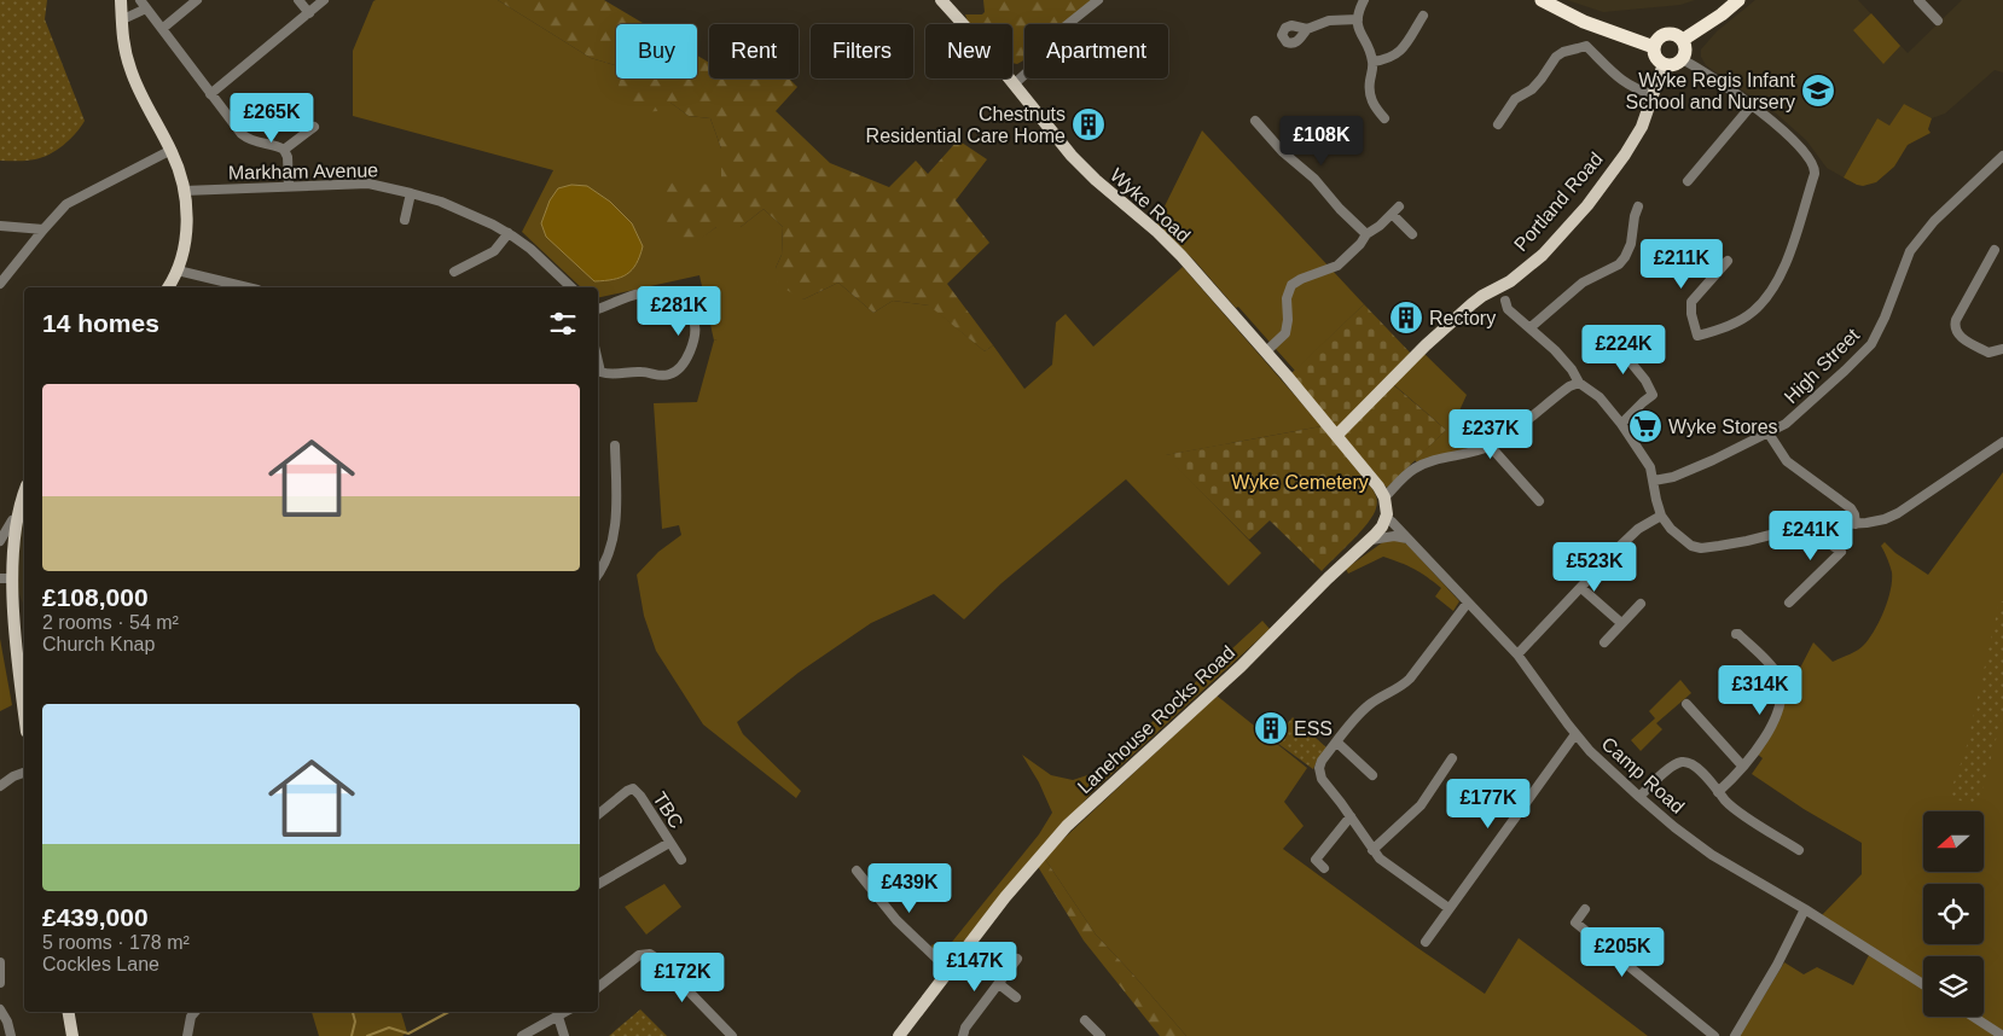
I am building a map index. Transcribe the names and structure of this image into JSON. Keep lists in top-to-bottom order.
{
  "streets": {
    "main road": ["Portland Road", "Wyke Road", "Lanehouse Rocks Road"],
    "street": [
      "Markham Avenue",
      "High Street",
      "Camp Road",
      "TBC"
    ]
  },
  "crossings": [
    ["Portland Road", "Wyke Road"],
    ["Lanehouse Rocks Road", "Camp Road"]
  ],
  "parks": ["Wyke Cemetery"],
  "places": {
    "school or university": ["Wyke Regis Infant School and Nursery"],
    "building": ["Chestnuts Residential Care Home", "Rectory", "ESS"],
    "supermarket": ["Wyke Stores"]
  },
  "north": "left",
  "page": {
    "chip": [
      "Buy",
      "Rent",
      "Filters",
      "New",
      "Apartment"
    ],
    "price": [
      "£265K",
      "£108K",
      "£211K",
      "£281K",
      "£224K",
      "£237K",
      "£241K",
      "£523K",
      "£314K",
      "£177K",
      "£439K",
      "£205K",
      "£147K",
      "£172K"
    ],
    "heading": "14 homes",
    "list": [
      {
        "name": "£108,000",
        "note": "2 rooms · 54 m² · Church Knap"
      },
      {
        "name": "£439,000",
        "note": "5 rooms · 178 m² · Cockles Lane"
      }
    ]
  }
}
